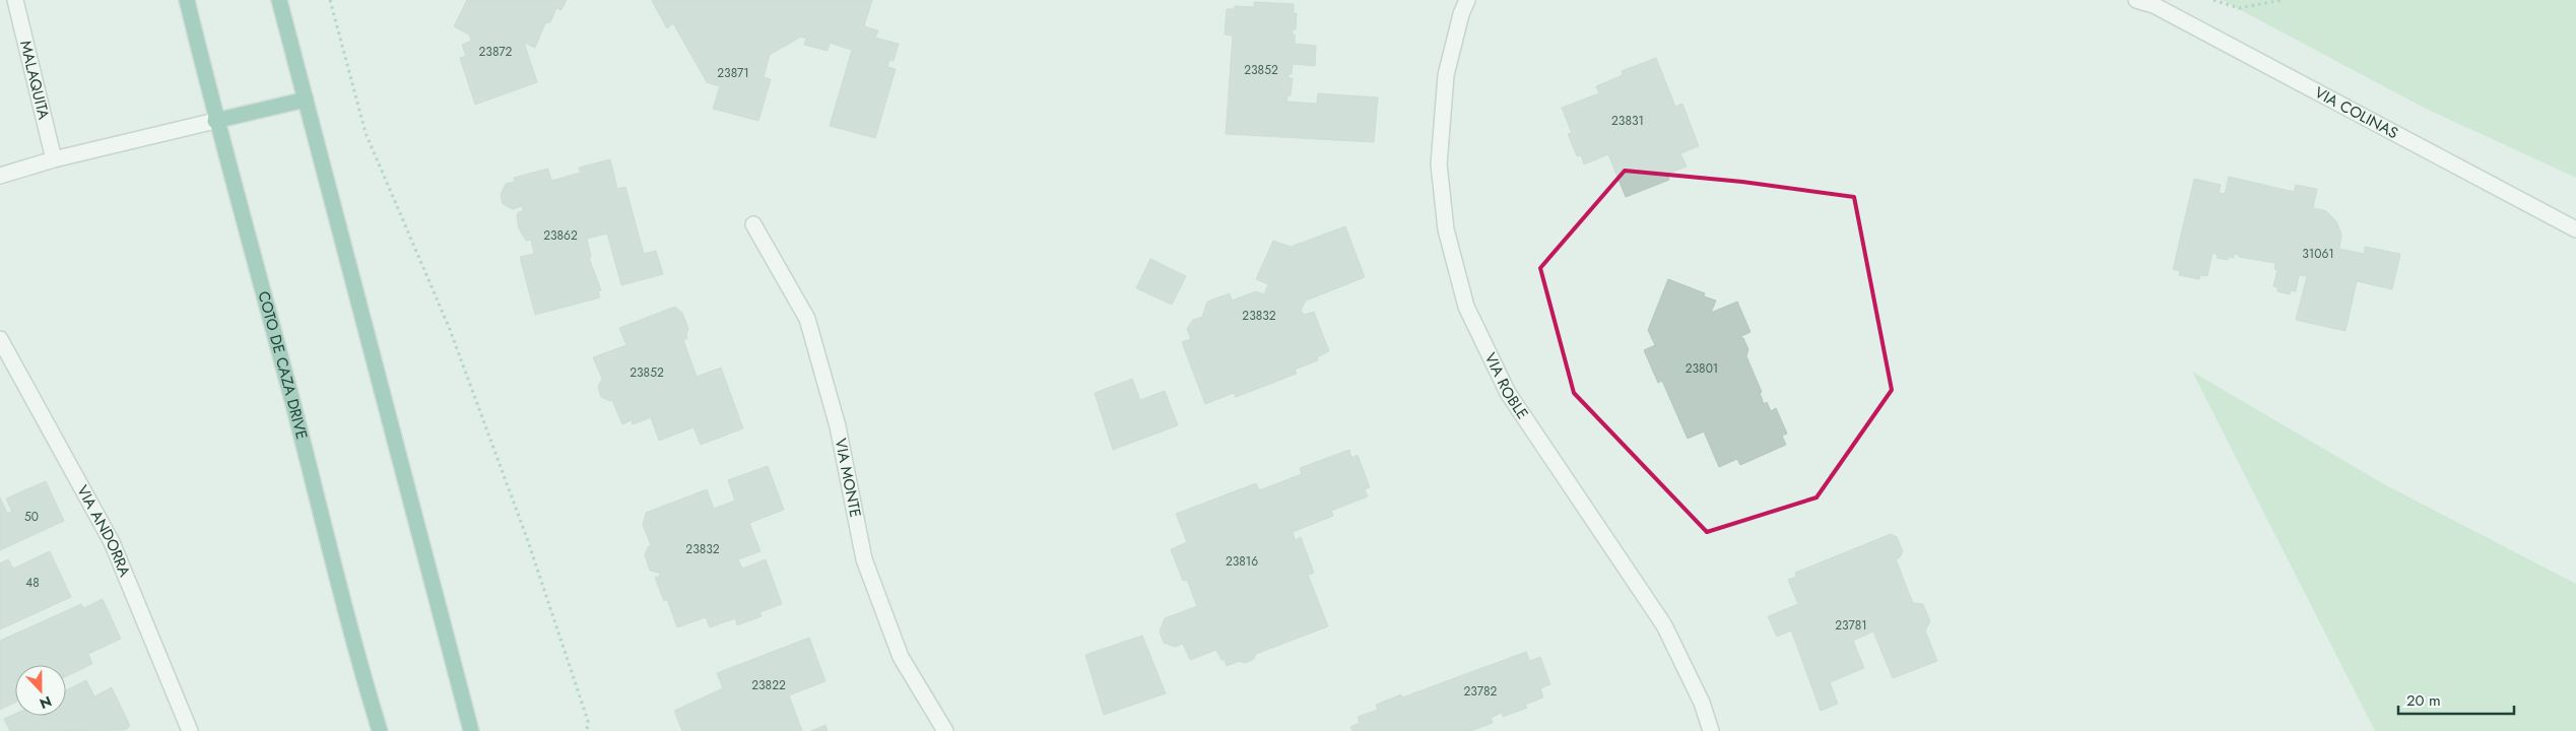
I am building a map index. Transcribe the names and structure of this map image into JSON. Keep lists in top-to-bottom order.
{
  "streets": {
    "main road": ["COTO DE CAZA DRIVE"],
    "street": [
      "MALAQUITA",
      "VIA COLINAS",
      "VIA ROBLE",
      "VIA MONTE",
      "VIA ANDORRA"
    ]
  },
  "house_numbers": [
    "23872",
    "23852",
    "23871",
    "23831",
    "23862",
    "31061",
    "23832",
    "23801",
    "23852",
    "50",
    "23832",
    "23816",
    "48",
    "23781",
    "23822",
    "23782"
  ],
  "scale_bar": "20 m",
  "north": "bottom"
}
